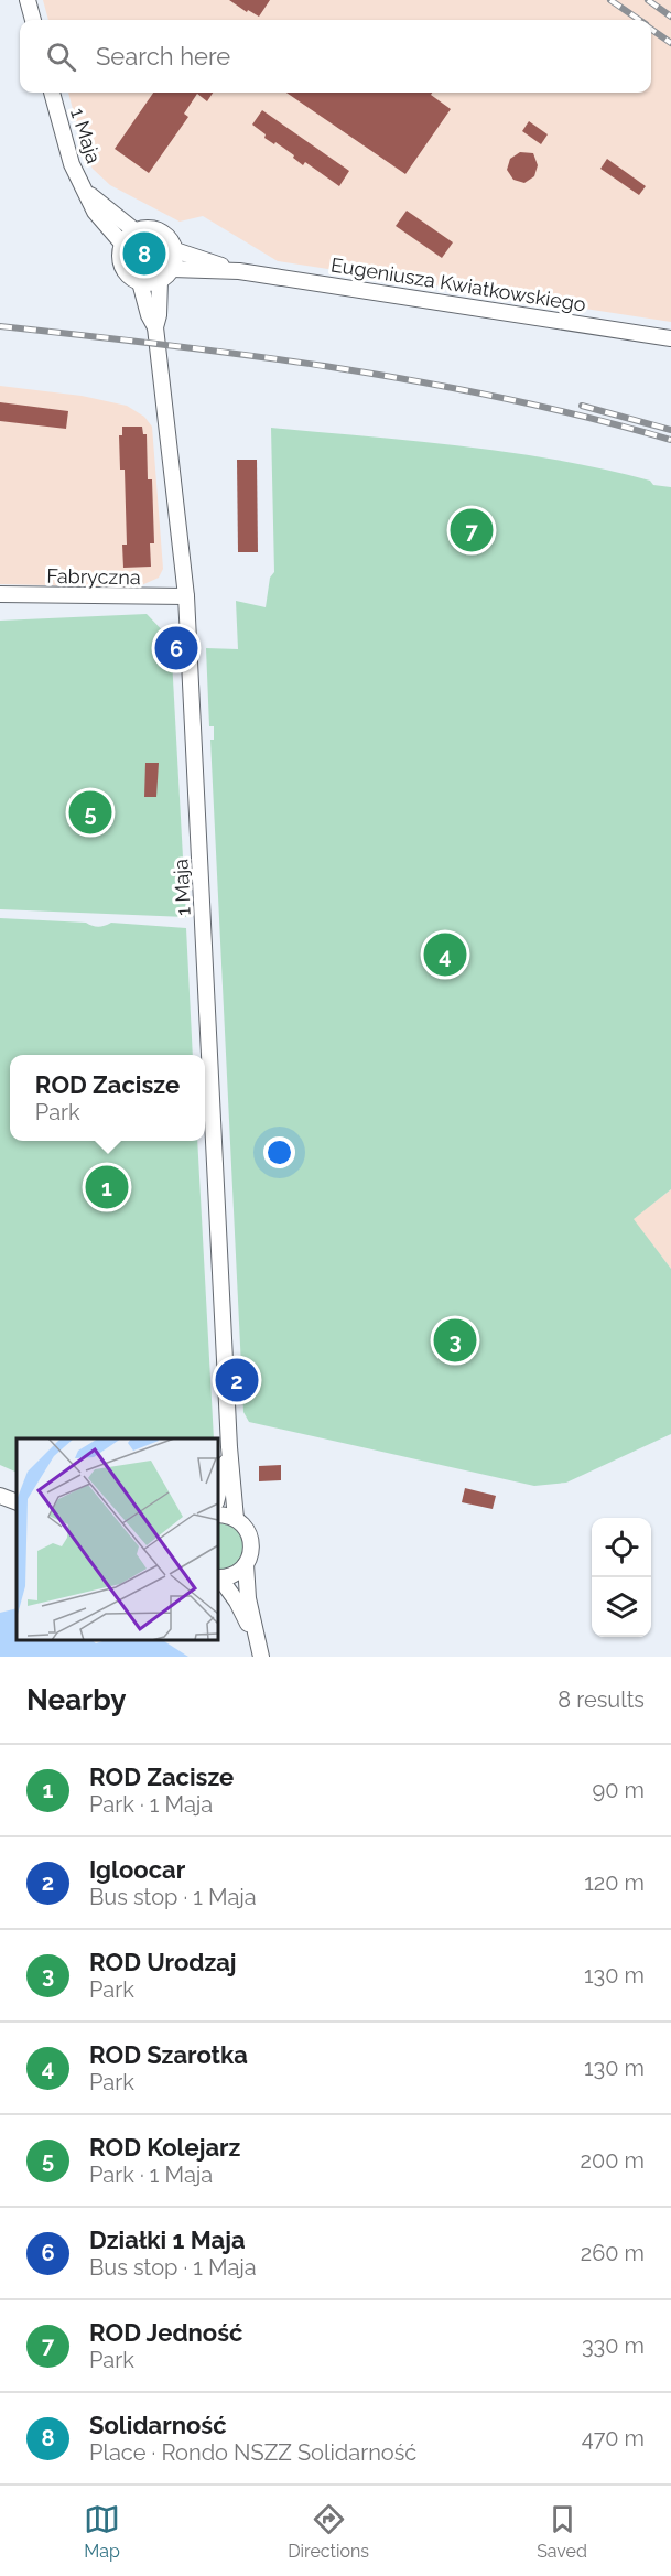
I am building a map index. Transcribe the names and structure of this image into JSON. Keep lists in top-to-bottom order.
{
  "streets": {
    "street": ["1 Maja", "Eugeniusza Kwiatkowskiego", "Fabryczna"]
  },
  "crossings": [
    ["1 Maja", "Eugeniusza Kwiatkowskiego"],
    ["1 Maja", "Fabryczna"]
  ],
  "page": {
    "search": "Search here",
    "pins": [
      "8",
      "7",
      "6",
      "5",
      "4",
      "1",
      "3",
      "2"
    ],
    "popup": ["ROD Zacisze", "Park"],
    "heading": ["Nearby", "8 results"],
    "list": [
      {
        "mark": "1",
        "name": "ROD Zacisze",
        "note": "Park · 1 Maja",
        "value": "90 m"
      },
      {
        "mark": "2",
        "name": "Igloocar",
        "note": "Bus stop · 1 Maja",
        "value": "120 m"
      },
      {
        "mark": "3",
        "name": "ROD Urodzaj",
        "note": "Park",
        "value": "130 m"
      },
      {
        "mark": "4",
        "name": "ROD Szarotka",
        "note": "Park",
        "value": "130 m"
      },
      {
        "mark": "5",
        "name": "ROD Kolejarz",
        "note": "Park · 1 Maja",
        "value": "200 m"
      },
      {
        "mark": "6",
        "name": "Działki 1 Maja",
        "note": "Bus stop · 1 Maja",
        "value": "260 m"
      },
      {
        "mark": "7",
        "name": "ROD Jedność",
        "note": "Park",
        "value": "330 m"
      },
      {
        "mark": "8",
        "name": "Solidarność",
        "note": "Place · Rondo NSZZ Solidarność",
        "value": "470 m"
      }
    ],
    "nav": ["Map", "Directions", "Saved"]
  }
}
